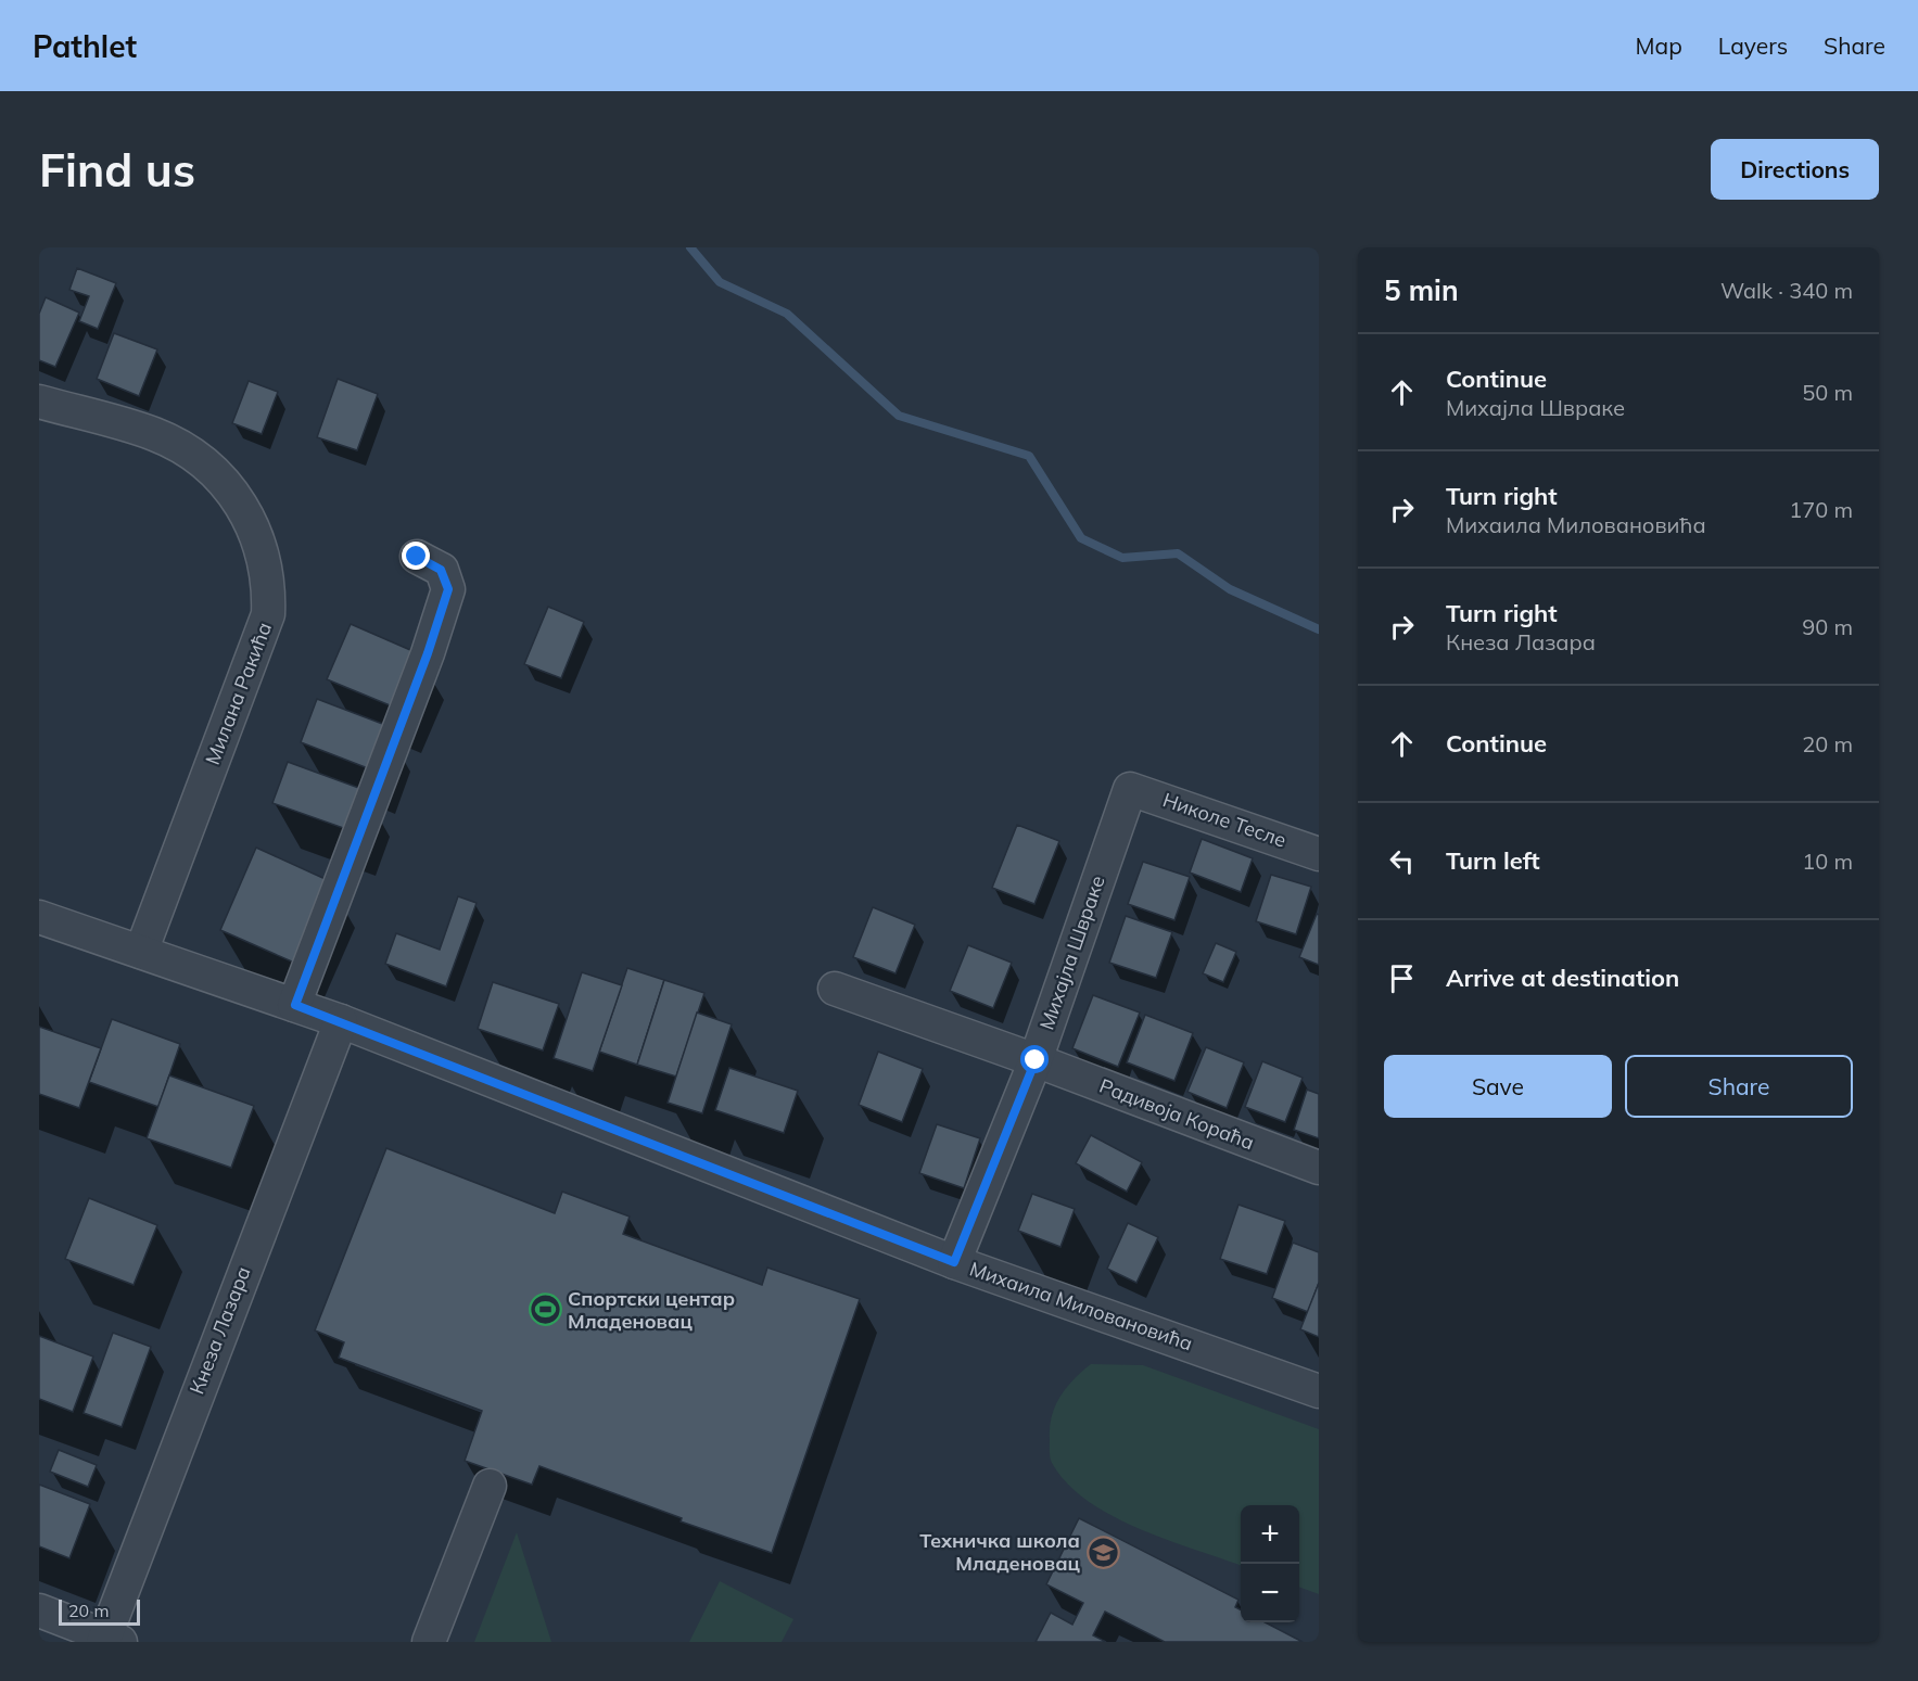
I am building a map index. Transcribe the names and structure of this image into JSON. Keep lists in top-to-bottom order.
{
  "streets": {
    "street": [
      "Милана Ракића",
      "Николе Тесле",
      "Михајла Швраке",
      "Радивоја Кораћа",
      "Михаила Миловановића",
      "Кнеза Лазара"
    ]
  },
  "crossings": [
    ["Милана Ракића", "Михаила Миловановића"],
    ["Николе Тесле", "Михајла Швраке"],
    ["Михајла Швраке", "Радивоја Кораћа"],
    ["Михајла Швраке", "Михаила Миловановића"],
    ["Михаила Миловановића", "Кнеза Лазара"]
  ],
  "places": {
    "sports": ["Спортски центар Младеновац"],
    "school or university": ["Техничка школа Младеновац"]
  },
  "scale_bar": "20 m",
  "page": {
    "header": "Pathlet",
    "nav": ["Map", "Layers", "Share"],
    "buttons": [
      "Directions",
      ["Save", "Share"]
    ],
    "title": "Find us",
    "heading": ["5 min", "Walk · 340 m"],
    "list": [
      ["Continue", "Михајла Швраке", "50 m"],
      ["Turn right", "Михаила Миловановића", "170 m"],
      ["Turn right", "Кнеза Лазара", "90 m"],
      ["Continue", "20 m"],
      ["Turn left", "10 m"],
      "Arrive at destination"
    ],
    "map_buttons": ["+", "−"],
    "scale": "20 m"
  }
}
